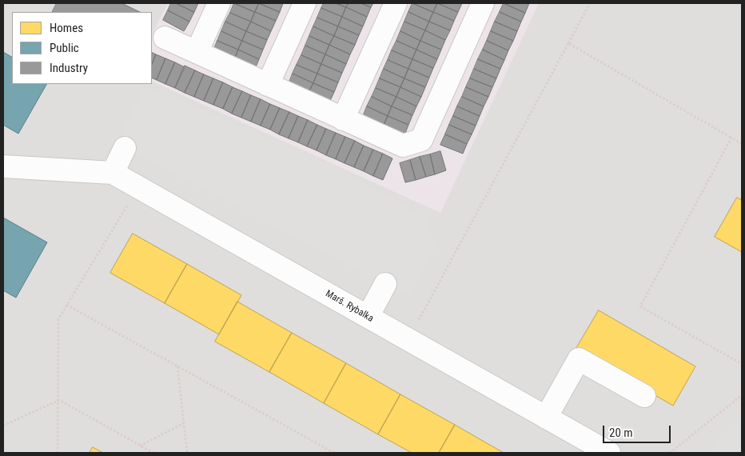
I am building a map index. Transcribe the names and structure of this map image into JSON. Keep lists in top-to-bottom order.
{
  "streets": {
    "street": ["Marš. Rybalka"]
  },
  "legend": ["Homes", "Public", "Industry"],
  "scale_bar": "20 m"
}
